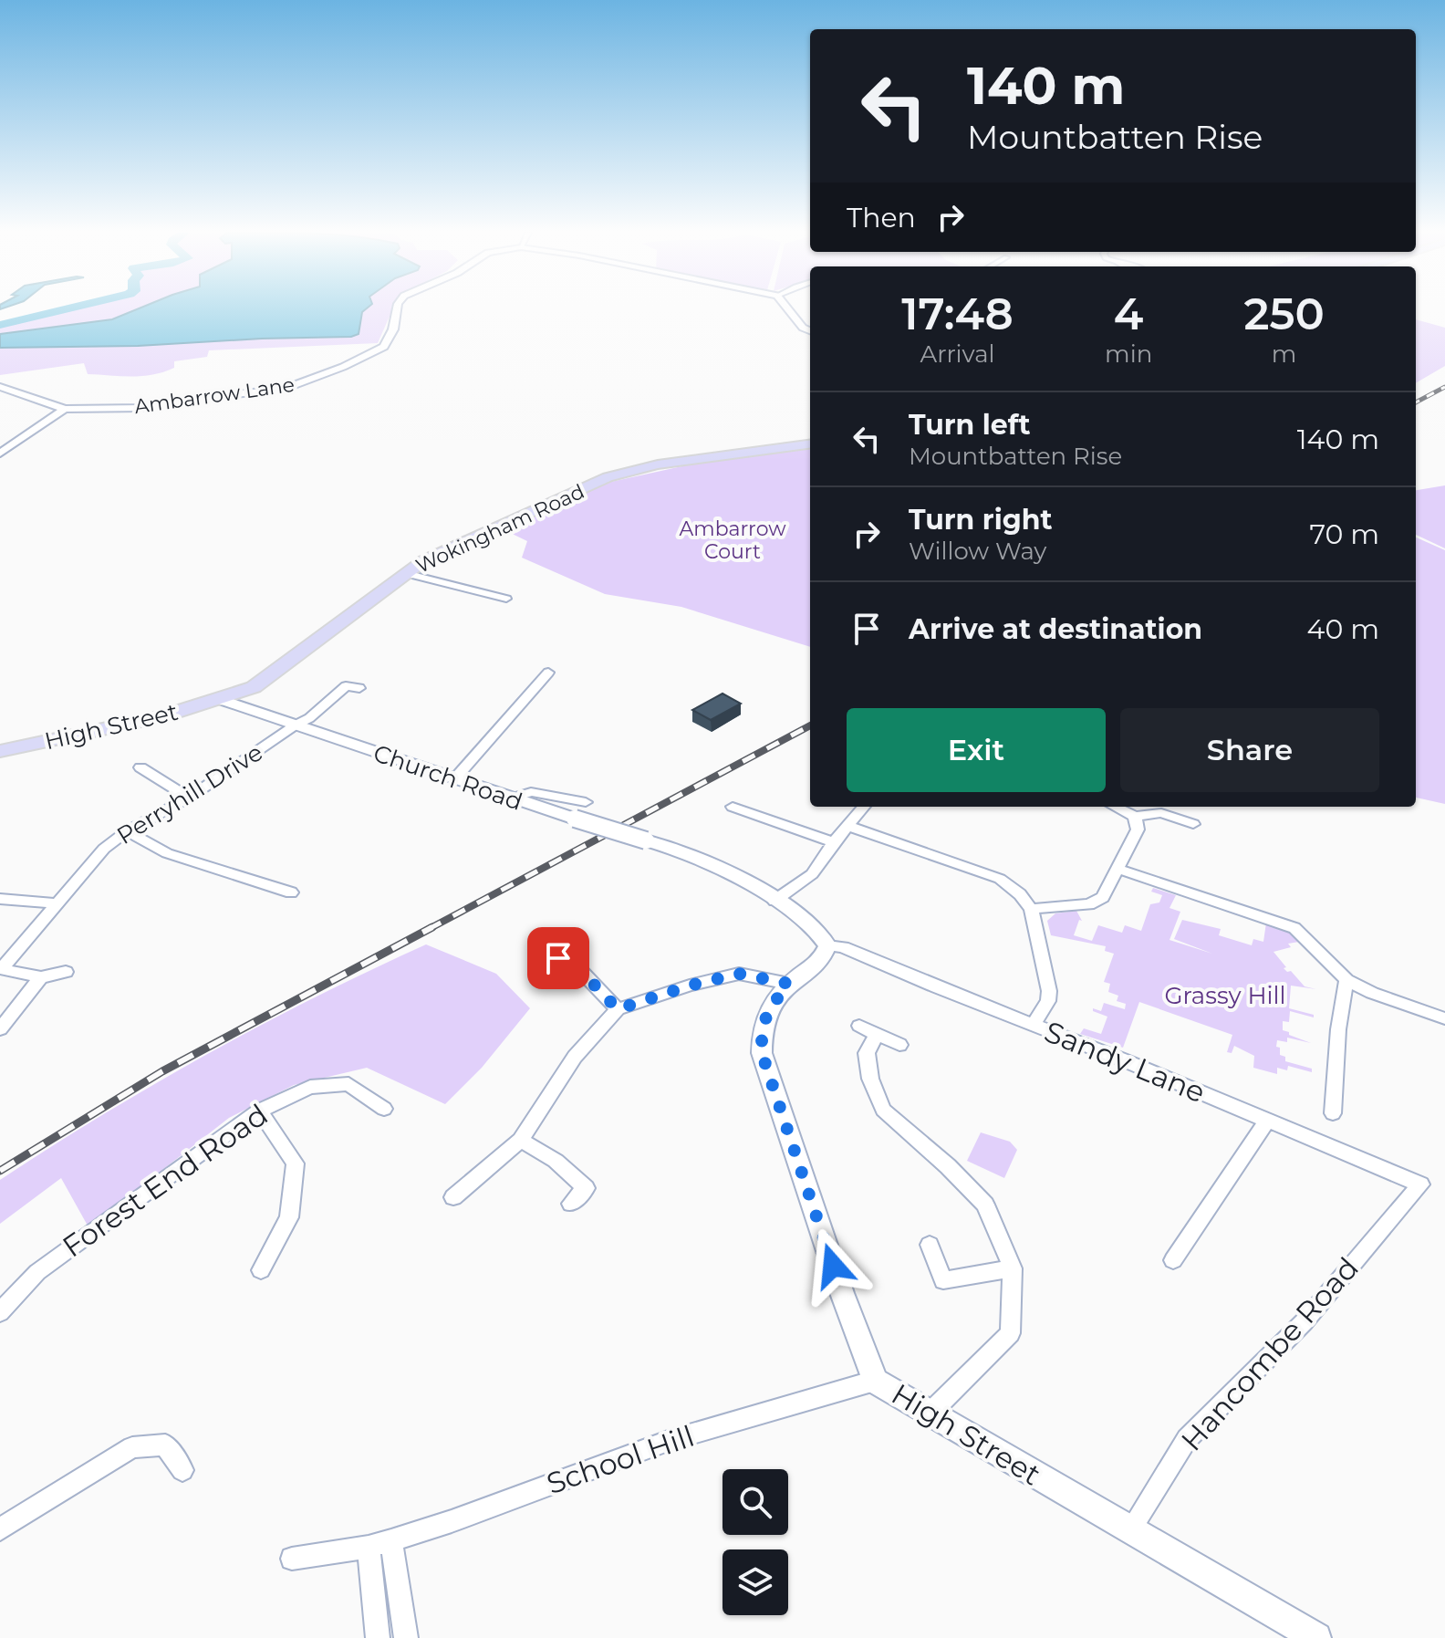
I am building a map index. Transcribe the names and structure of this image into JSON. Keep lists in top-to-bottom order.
{
  "streets": {
    "main road": ["Wokingham Road", "High Street"],
    "street": [
      "Ambarrow Lane",
      "Church Road",
      "Perryhill Drive",
      "Sandy Lane",
      "Forest End Road",
      "Hancombe Road",
      "School Hill"
    ]
  },
  "crossings": [
    ["Wokingham Road", "High Street"],
    ["Wokingham Road", "Church Road"],
    ["High Street", "Church Road"],
    ["High Street", "Sandy Lane"],
    ["High Street", "Hancombe Road"],
    ["High Street", "School Hill"],
    ["Church Road", "Perryhill Drive"],
    ["Sandy Lane", "Hancombe Road"]
  ],
  "parks": ["Ambarrow Court", "Grassy Hill"],
  "page": {
    "turn": ["140 m", "Mountbatten Rise"],
    "then": "Then",
    "eta": [
      "17:48",
      "Arrival",
      "4",
      "min",
      "250",
      "m"
    ],
    "list": [
      {
        "name": "Turn left",
        "note": "Mountbatten Rise",
        "value": "140 m"
      },
      {
        "name": "Turn right",
        "note": "Willow Way",
        "value": "70 m"
      },
      {
        "name": "Arrive at destination",
        "value": "40 m"
      }
    ],
    "buttons": ["Exit", "Share"]
  }
}
